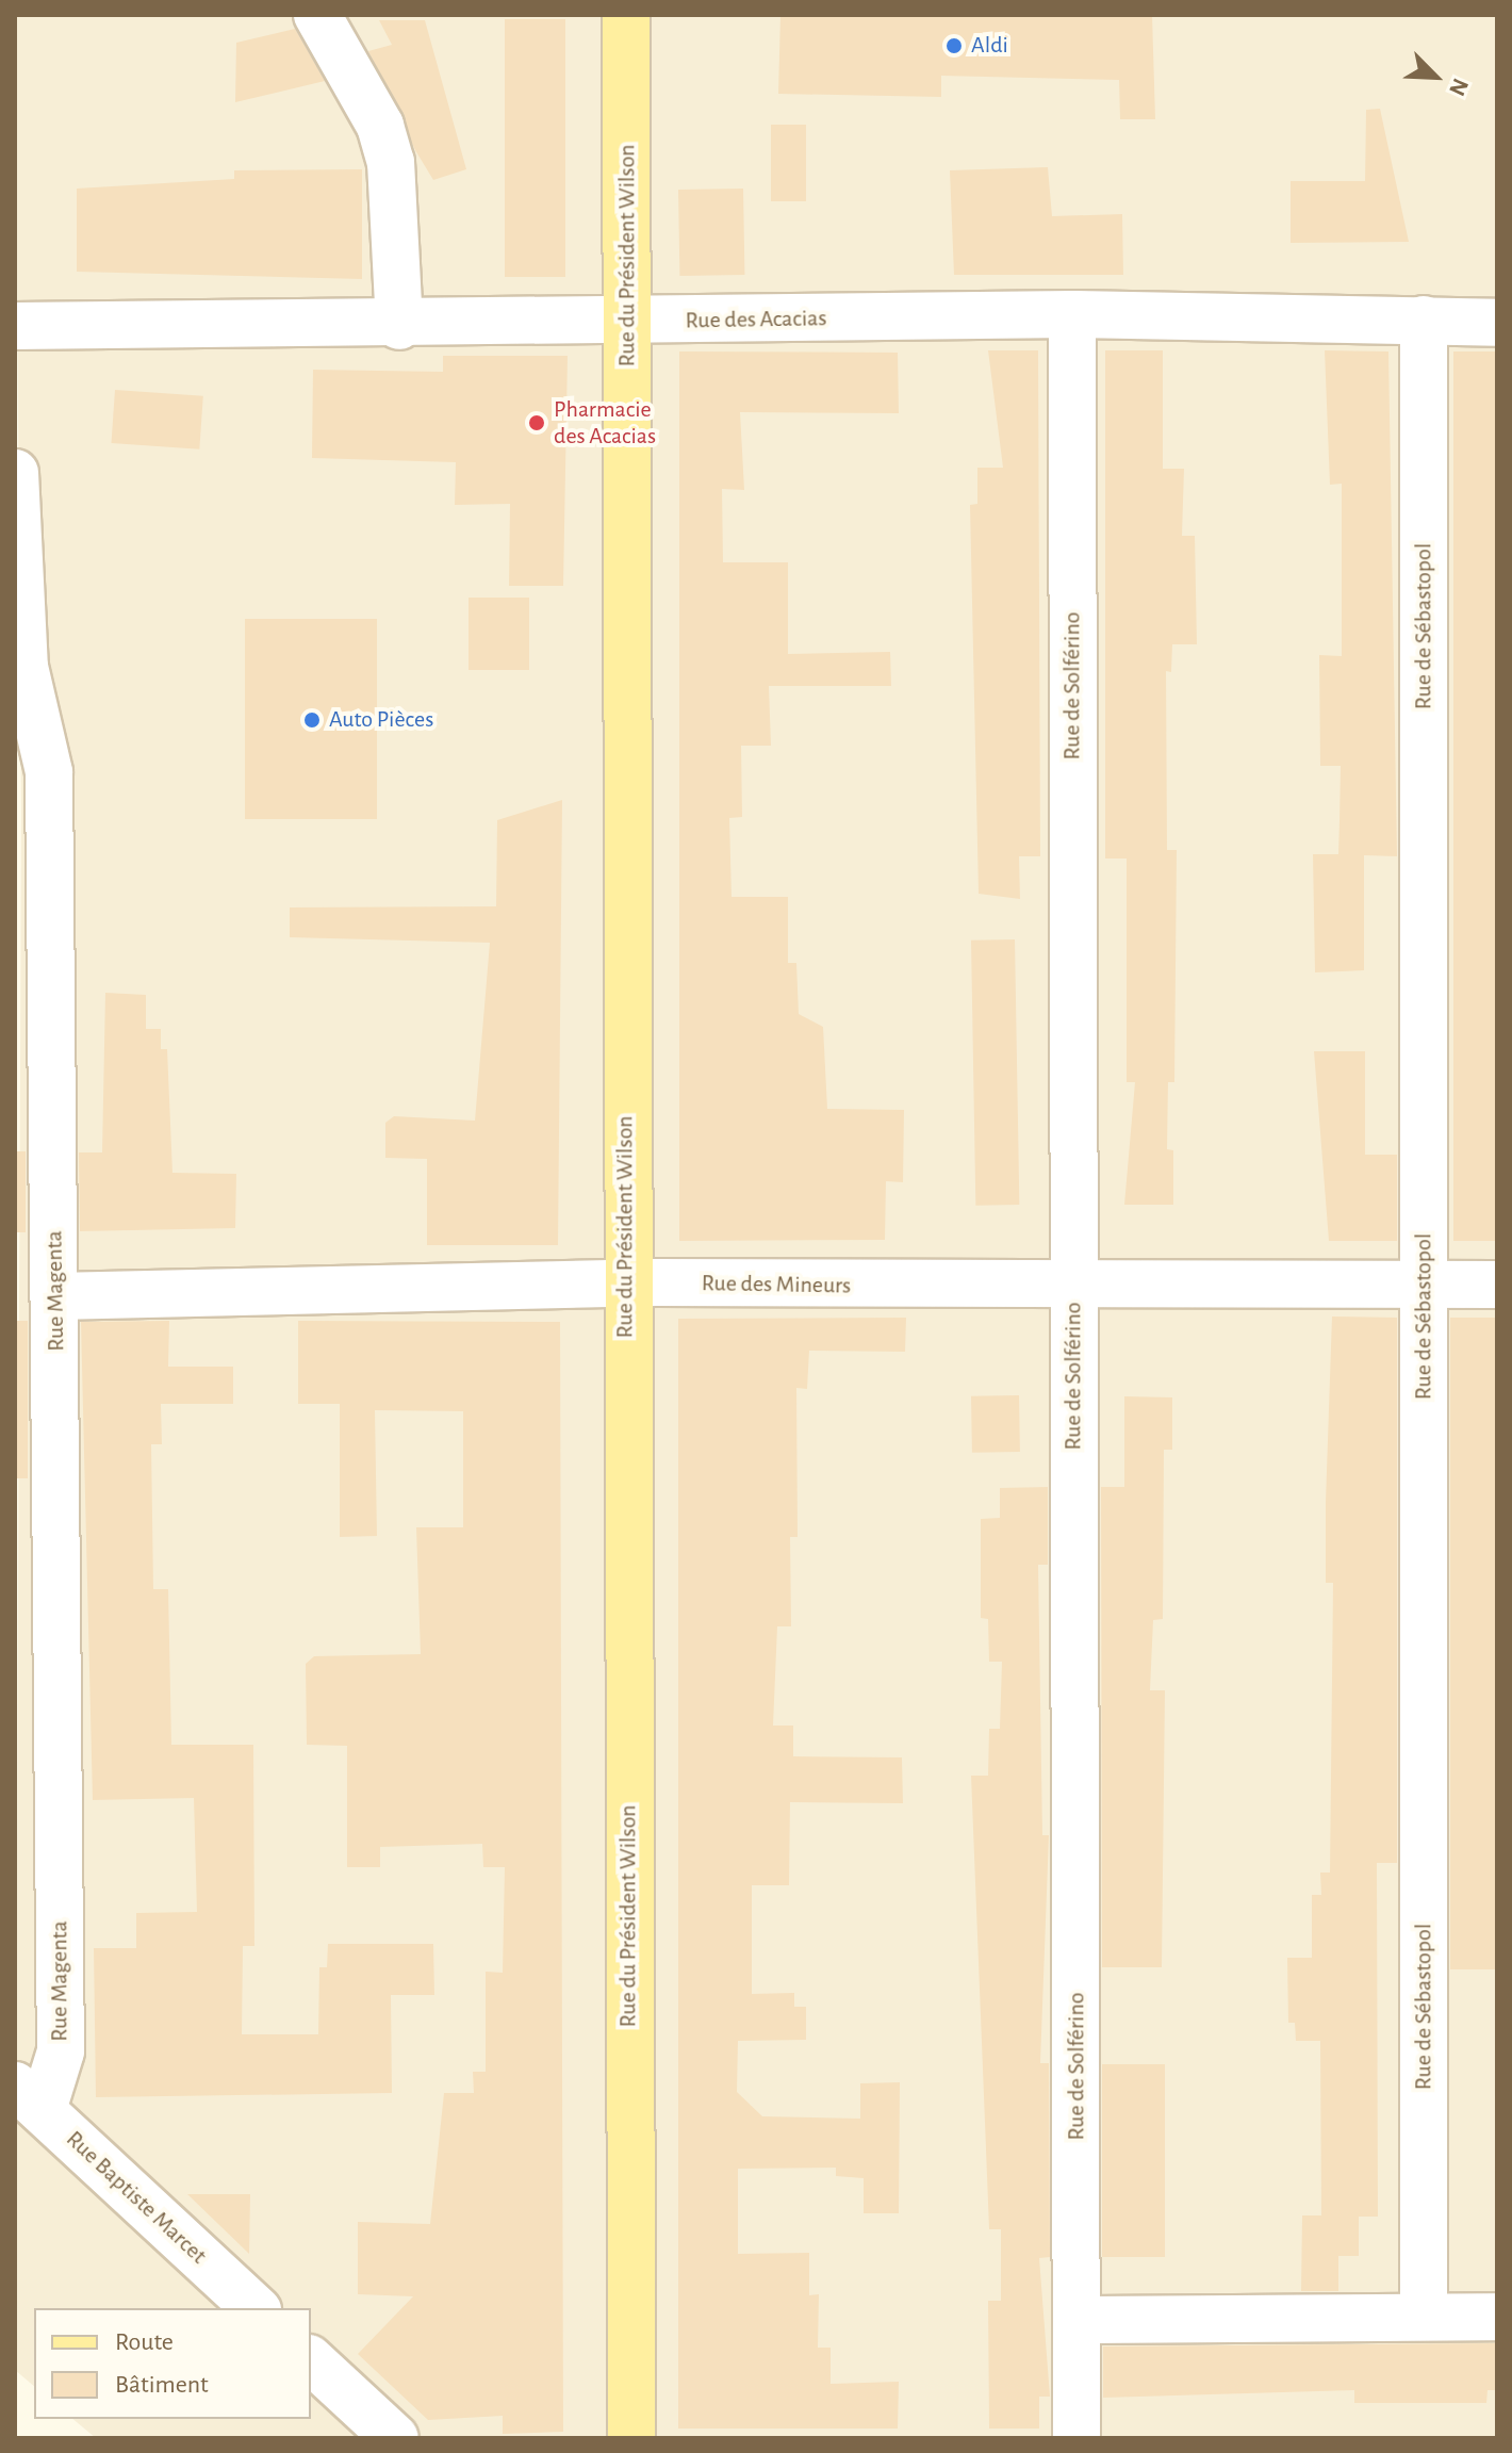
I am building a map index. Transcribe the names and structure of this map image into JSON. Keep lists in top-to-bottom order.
{
  "streets": {
    "main road": ["Rue du Président Wilson"],
    "street": [
      "Rue des Acacias",
      "Rue de Sébastopol",
      "Rue de Solférino",
      "Rue des Mineurs",
      "Rue Magenta",
      "Rue Baptiste Marcet"
    ]
  },
  "crossings": [
    ["Rue du Président Wilson", "Rue des Acacias"],
    ["Rue du Président Wilson", "Rue des Mineurs"],
    ["Rue des Acacias", "Rue de Sébastopol"],
    ["Rue des Acacias", "Rue de Solférino"],
    ["Rue de Sébastopol", "Rue des Mineurs"],
    ["Rue de Solférino", "Rue des Mineurs"],
    ["Rue des Mineurs", "Rue Magenta"],
    ["Rue Magenta", "Rue Baptiste Marcet"]
  ],
  "places": ["Aldi", "Pharmacie des Acacias", "Auto Pièces"],
  "legend": ["Route", "Bâtiment"],
  "north": "bottom right"
}
